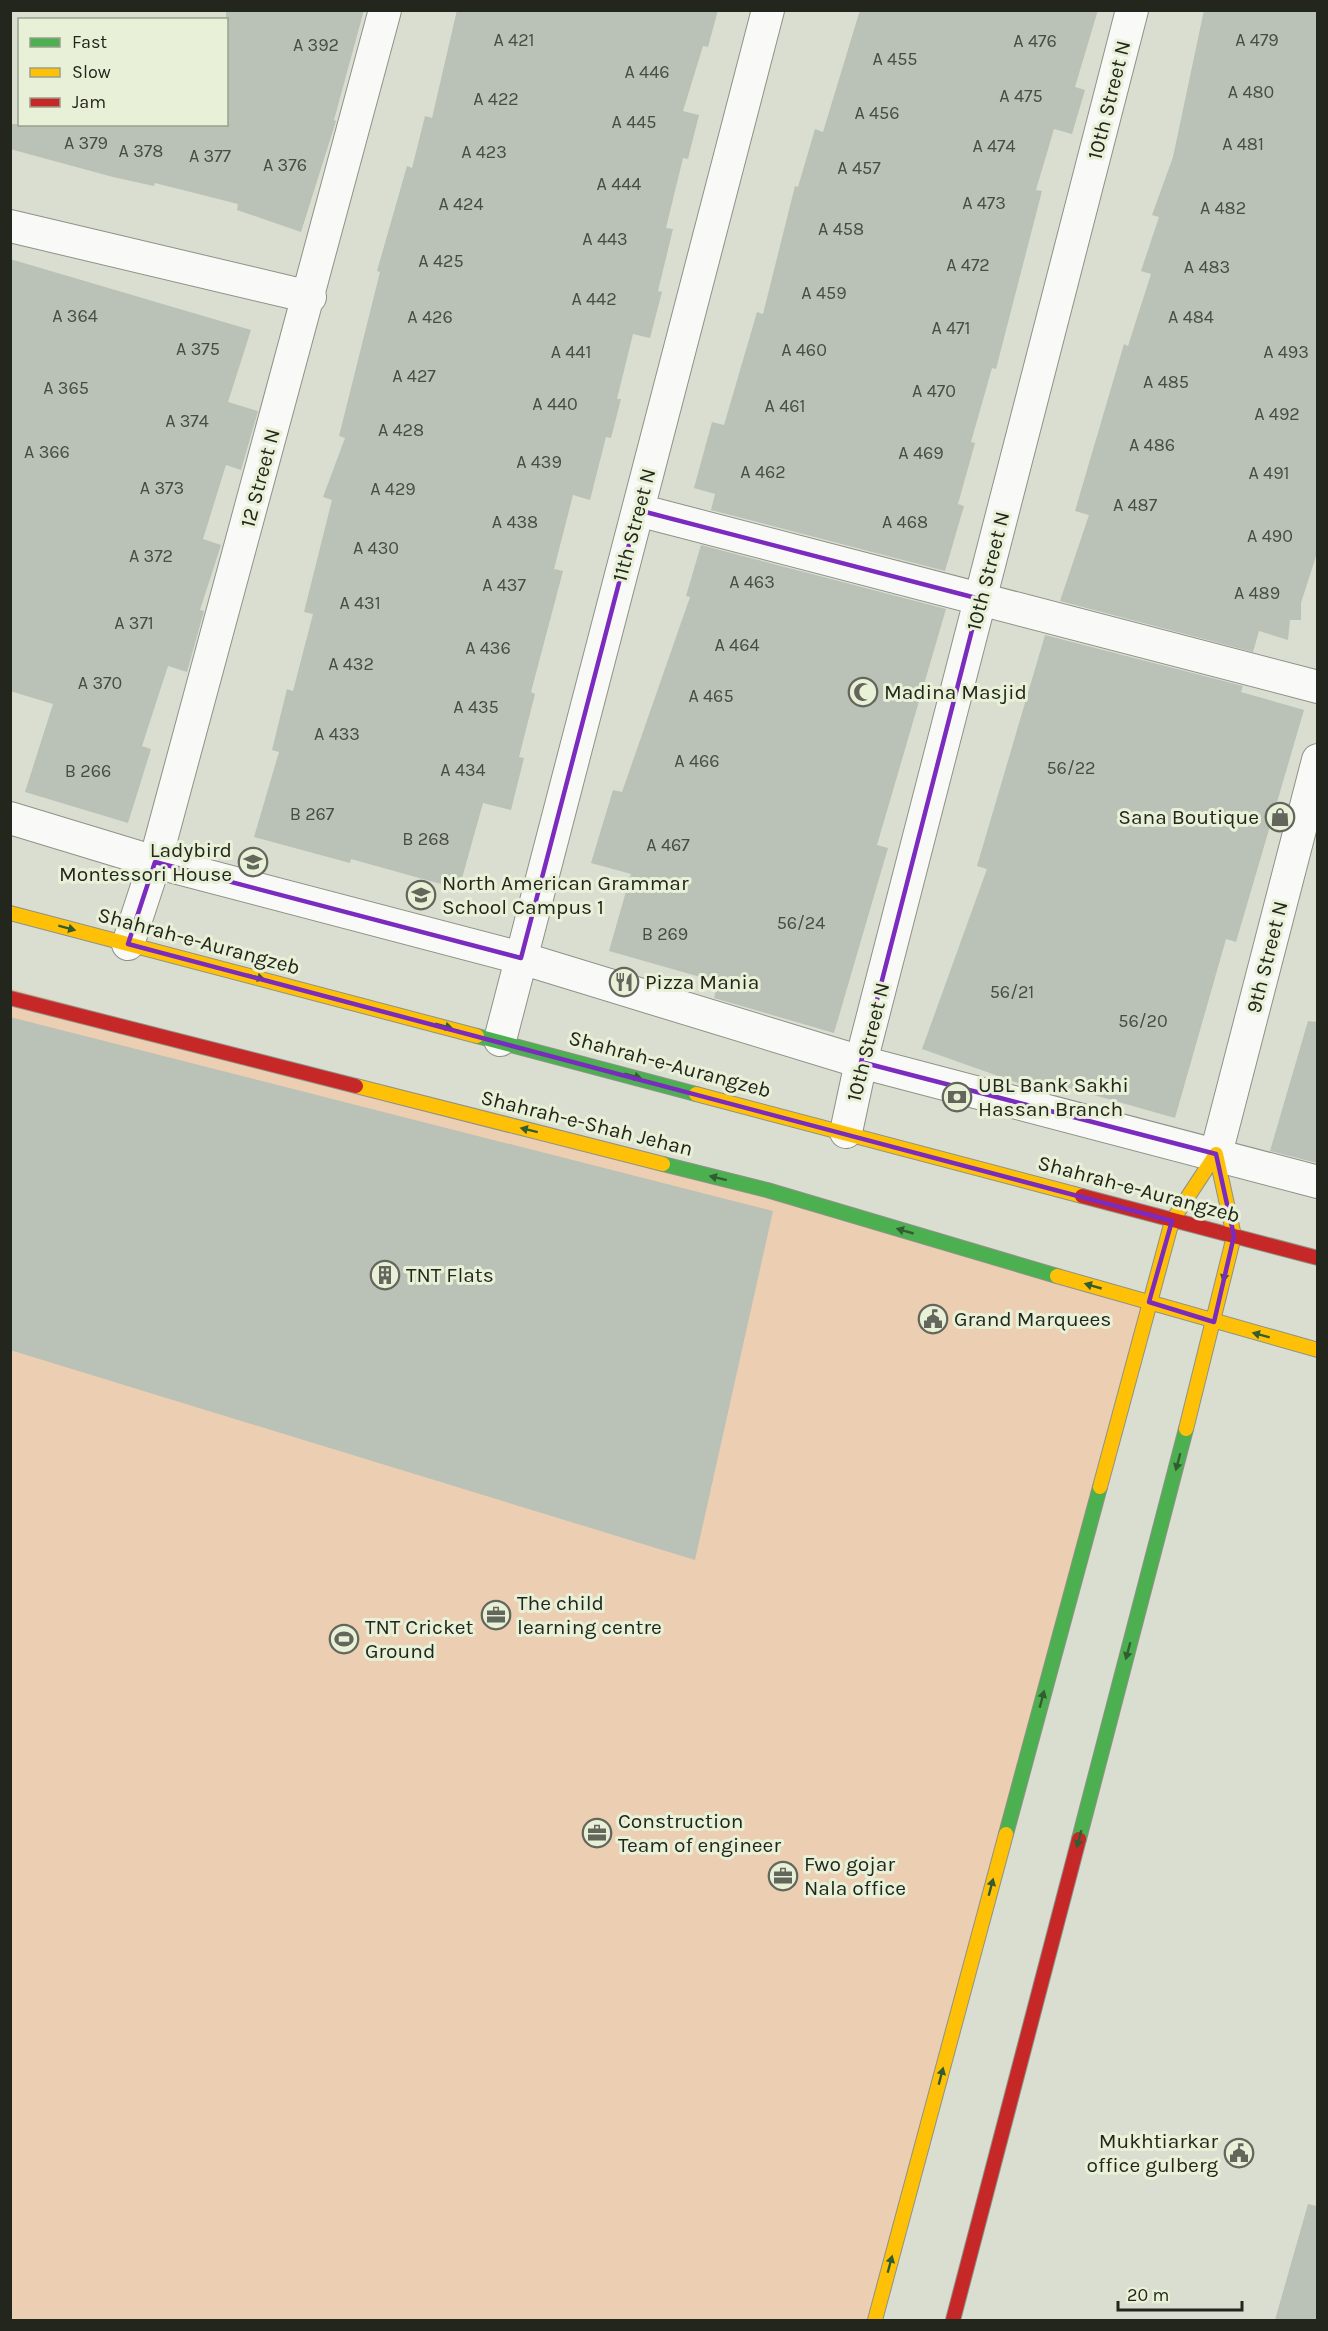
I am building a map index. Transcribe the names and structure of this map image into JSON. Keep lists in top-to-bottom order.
{
  "streets": {
    "main road": ["Shahrah-e-Aurangzeb", "Shahrah-e-Shah Jehan"],
    "street": [
      "10th Street N",
      "12 Street N",
      "11th Street N",
      "9th Street N"
    ]
  },
  "crossings": [
    ["10th Street N", "Shahrah-e-Aurangzeb"],
    ["12 Street N", "Shahrah-e-Aurangzeb"],
    ["11th Street N", "Shahrah-e-Aurangzeb"]
  ],
  "one_way": ["Shahrah-e-Aurangzeb", "Shahrah-e-Shah Jehan"],
  "places": {
    "mosque": ["Madina Masjid"],
    "shop": ["Sana Boutique"],
    "school or university": ["Ladybird Montessori House", "North American Grammar School Campus 1"],
    "restaurant": ["Pizza Mania"],
    "bank": ["UBL Bank Sakhi Hassan Branch"],
    "building": ["TNT Flats"],
    "public building": ["Grand Marquees", "Mukhtiarkar office gulberg"],
    "office": ["The child learning centre", "Construction Team of engineer", "Fwo gojar Nala office"],
    "sports": ["TNT Cricket Ground"]
  },
  "house_numbers": [
    "A 421",
    "A 479",
    "A 476",
    "A 392",
    "A 455",
    "A 446",
    "A 480",
    "A 475",
    "A 422",
    "A 456",
    "A 445",
    "A 379",
    "A 481",
    "A 474",
    "A 378",
    "A 423",
    "A 377",
    "A 376",
    "A 457",
    "A 444",
    "A 473",
    "A 424",
    "A 482",
    "A 458",
    "A 443",
    "A 425",
    "A 472",
    "A 483",
    "A 459",
    "A 442",
    "A 364",
    "A 426",
    "A 484",
    "A 471",
    "A 375",
    "A 460",
    "A 441",
    "A 493",
    "A 427",
    "A 485",
    "A 365",
    "A 470",
    "A 440",
    "A 461",
    "A 492",
    "A 374",
    "A 428",
    "A 486",
    "A 366",
    "A 469",
    "A 439",
    "A 462",
    "A 491",
    "A 373",
    "A 429",
    "A 487",
    "A 438",
    "A 468",
    "A 490",
    "A 430",
    "A 372",
    "A 463",
    "A 437",
    "A 489",
    "A 431",
    "A 371",
    "A 464",
    "A 436",
    "A 432",
    "A 370",
    "A 465",
    "A 435",
    "A 433",
    "A 466",
    "56/22",
    "A 434",
    "B 266",
    "B 267",
    "B 268",
    "A 467",
    "56/24",
    "B 269",
    "56/21",
    "56/20"
  ],
  "legend": ["Fast", "Slow", "Jam"],
  "scale_bar": "20 m"
}
